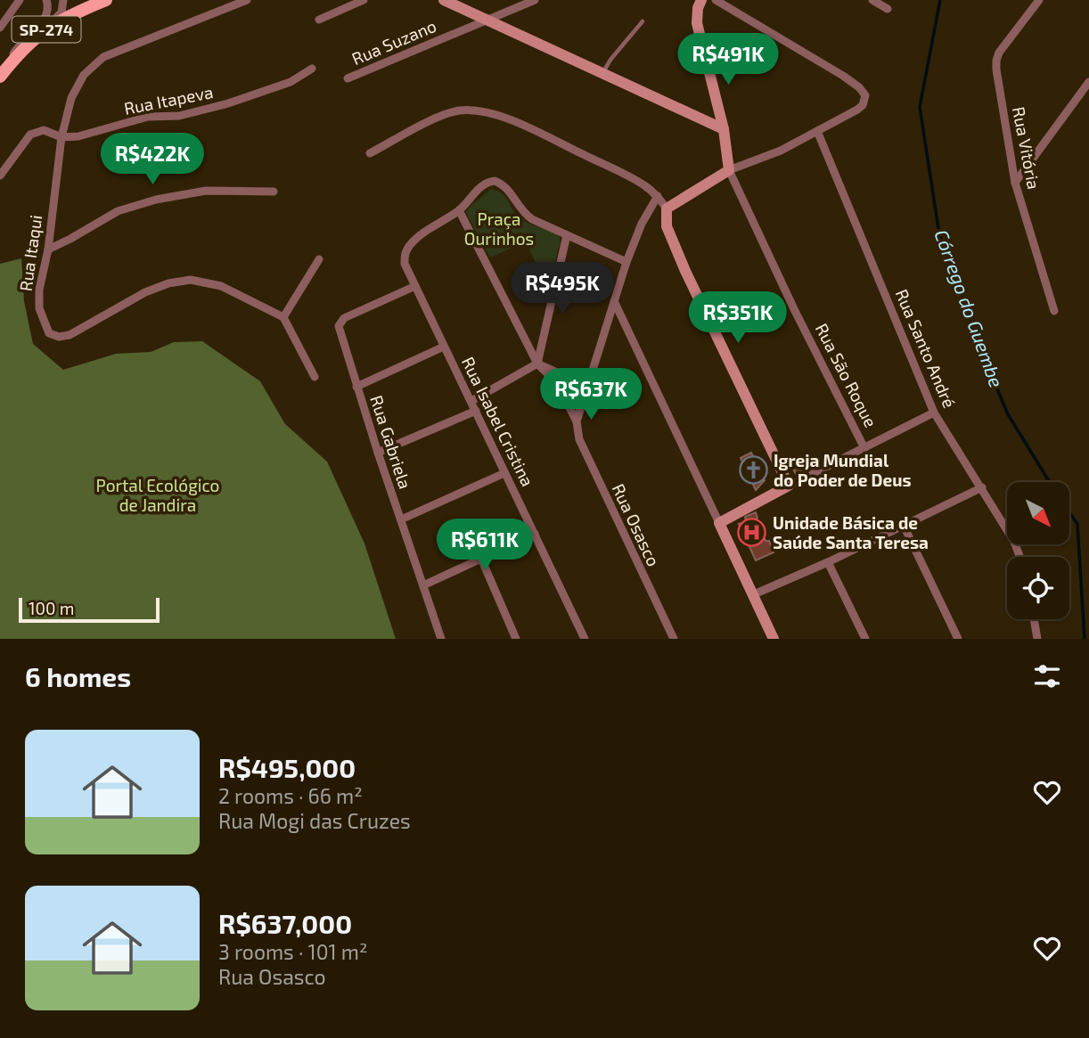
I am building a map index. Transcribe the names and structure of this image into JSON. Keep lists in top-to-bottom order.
{
  "streets": {
    "main road": ["SP-274"],
    "street": [
      "Rua Suzano",
      "Rua Itapeva",
      "Rua Vitória",
      "Rua Itaqui",
      "Rua Santo André",
      "Rua São Roque",
      "Rua Isabel Cristina",
      "Rua Gabriela",
      "Rua Osasco"
    ]
  },
  "crossings": [
    ["Rua Itapeva", "Rua Itaqui"],
    ["Rua Isabel Cristina", "Rua Gabriela"],
    ["Rua Isabel Cristina", "Rua Osasco"]
  ],
  "water": ["Córrego do Guembe"],
  "parks": ["Praça Ourinhos", "Portal Ecológico de Jandira"],
  "places": {
    "church": ["Igreja Mundial do Poder de Deus"],
    "hospital": ["Unidade Básica de Saúde Santa Teresa"]
  },
  "scale_bar": "100 m",
  "north": "bottom right",
  "page": {
    "price": [
      "R$491K",
      "R$422K",
      "R$495K",
      "R$351K",
      "R$637K",
      "R$611K"
    ],
    "scale": "100 m",
    "heading": "6 homes",
    "list": [
      {
        "name": "R$495,000",
        "note": "2 rooms · 66 m² · Rua Mogi das Cruzes"
      },
      {
        "name": "R$637,000",
        "note": "3 rooms · 101 m² · Rua Osasco"
      }
    ]
  }
}
